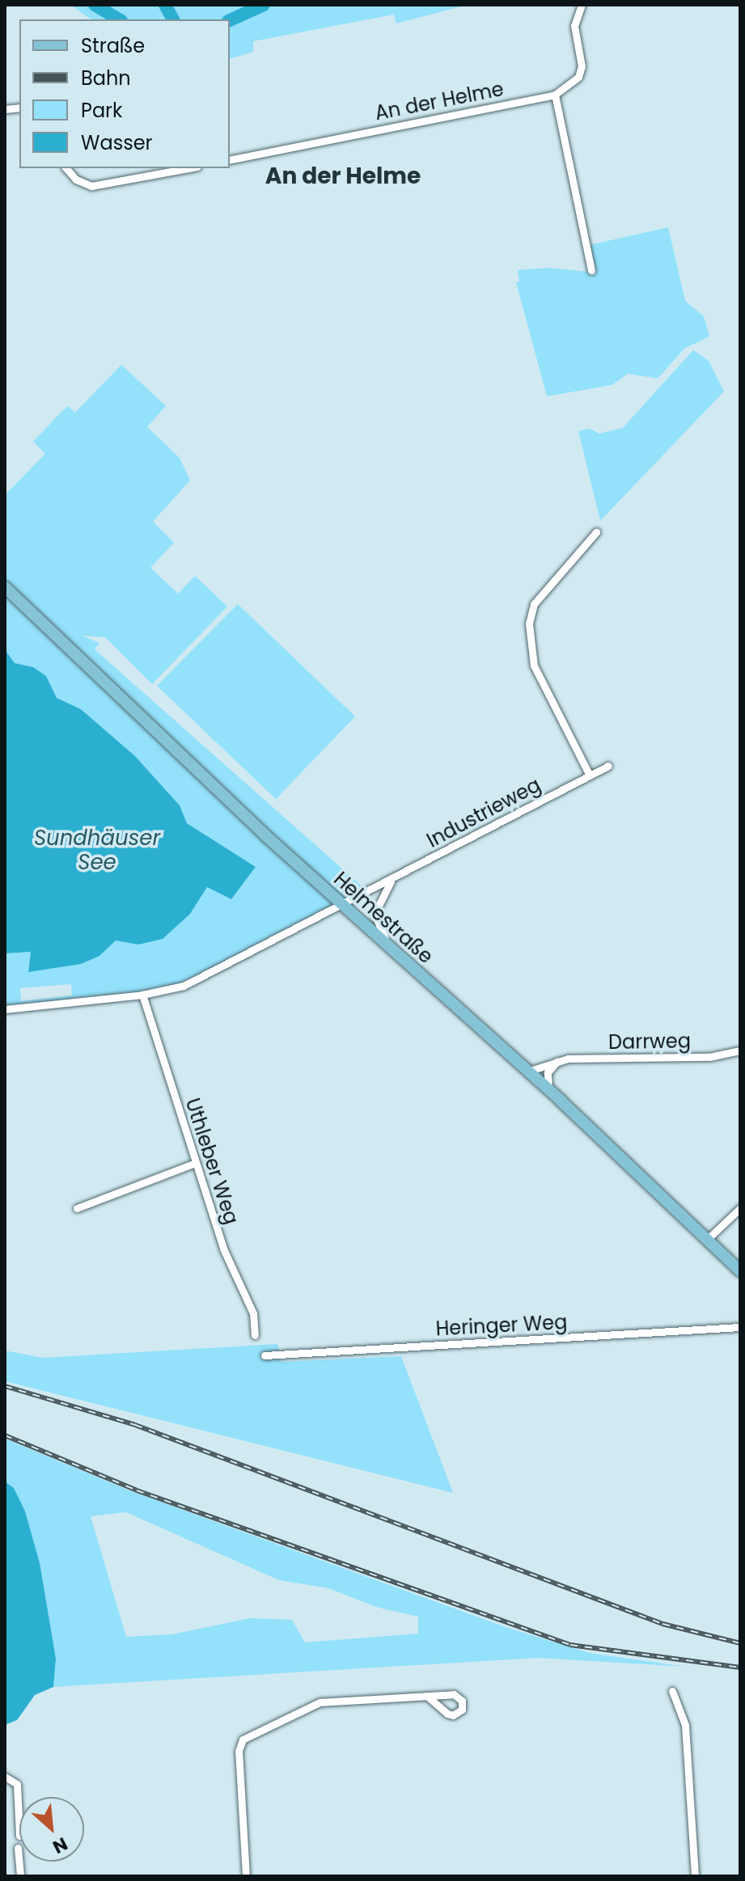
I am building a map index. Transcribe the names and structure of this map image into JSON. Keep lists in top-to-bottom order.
{
  "streets": {
    "main road": ["Helmestraße"],
    "street": [
      "An der Helme",
      "Industrieweg",
      "Darrweg",
      "Uthleber Weg",
      "Heringer Weg"
    ]
  },
  "crossings": [
    ["Industrieweg", "Helmestraße"],
    ["Helmestraße", "Darrweg"]
  ],
  "districts": ["An der Helme"],
  "water": ["Sundhäuser See"],
  "legend": [
    "Straße",
    "Bahn",
    "Park",
    "Wasser"
  ],
  "north": "bottom right"
}
